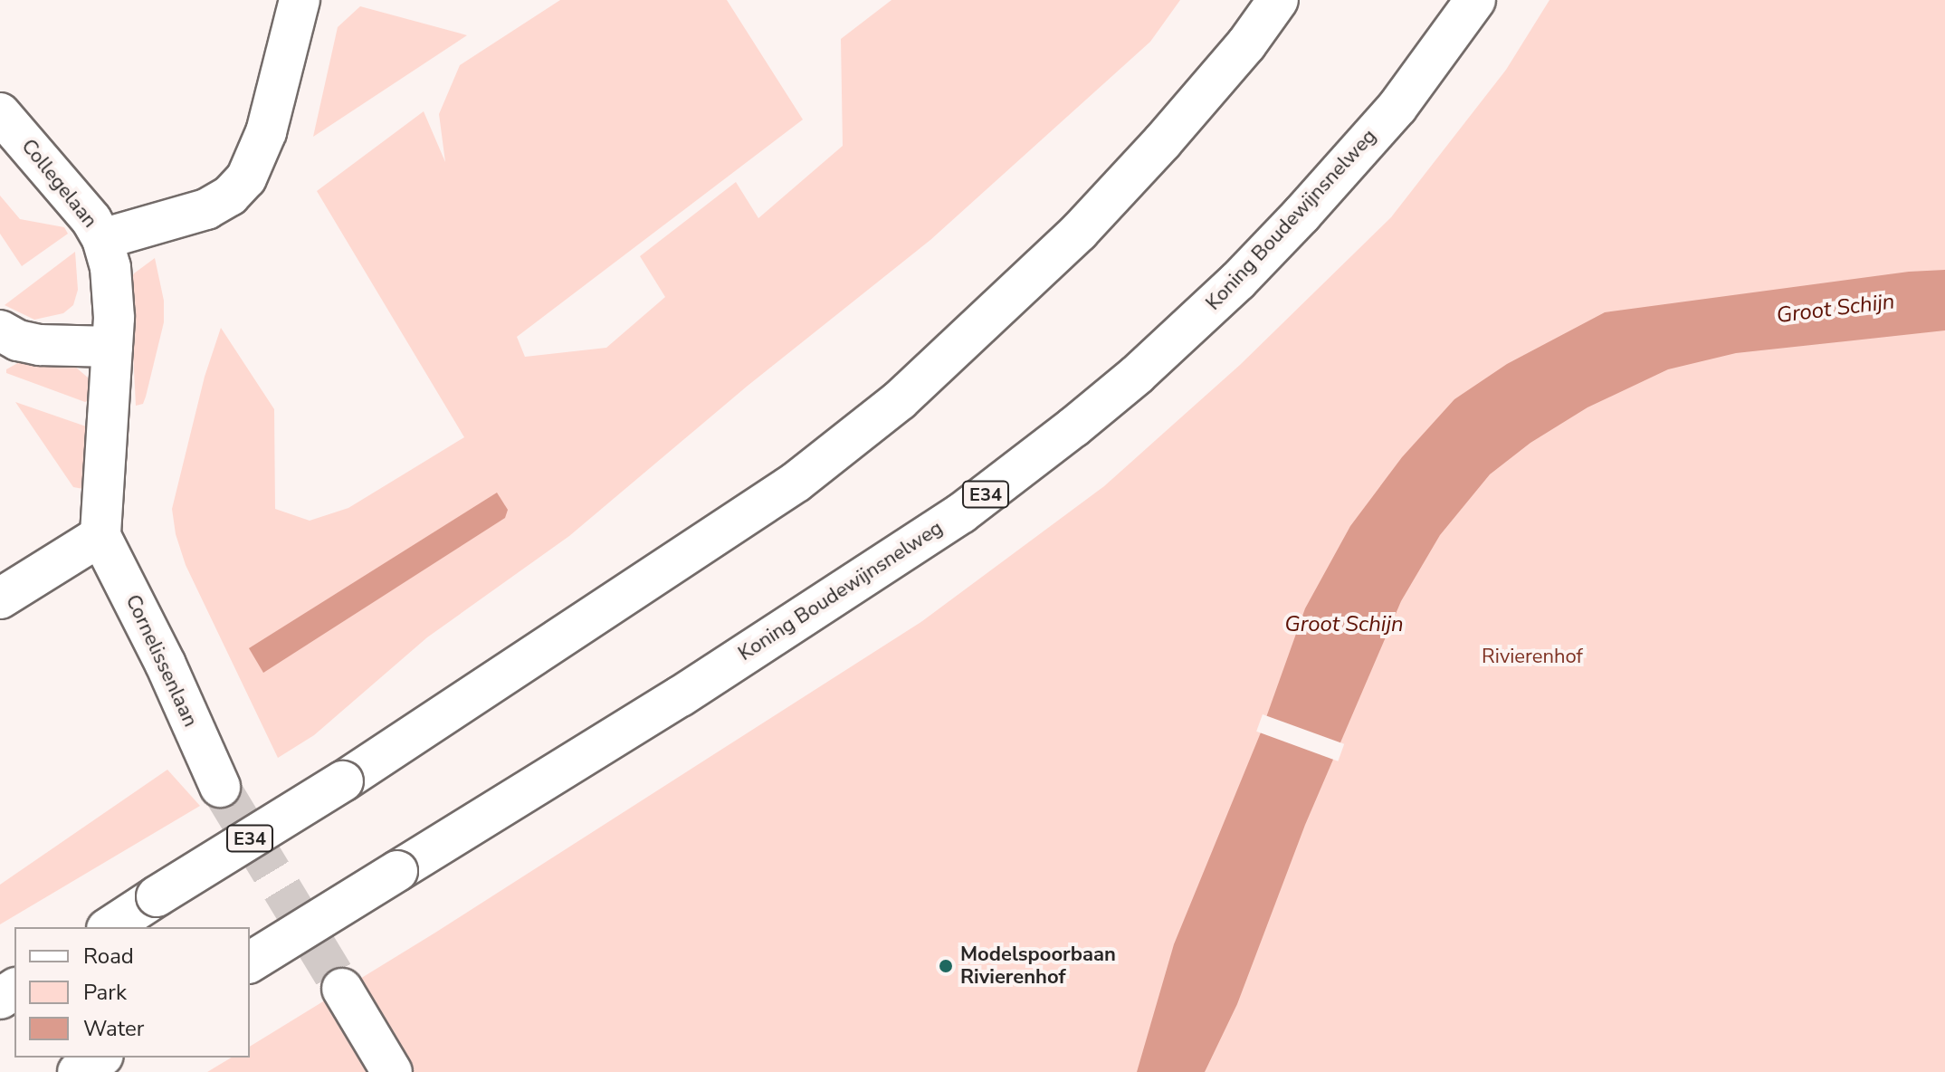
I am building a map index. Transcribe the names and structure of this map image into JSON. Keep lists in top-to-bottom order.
{
  "streets": {
    "main road": [
      "Collegelaan",
      "Koning Boudewijnsnelweg",
      "E34",
      "Cornelissenlaan"
    ]
  },
  "crossings": [
    ["Collegelaan", "Cornelissenlaan"]
  ],
  "water": ["Groot Schijn"],
  "parks": ["Rivierenhof"],
  "places": ["Modelspoorbaan Rivierenhof"],
  "legend": ["Road", "Park", "Water"]
}
